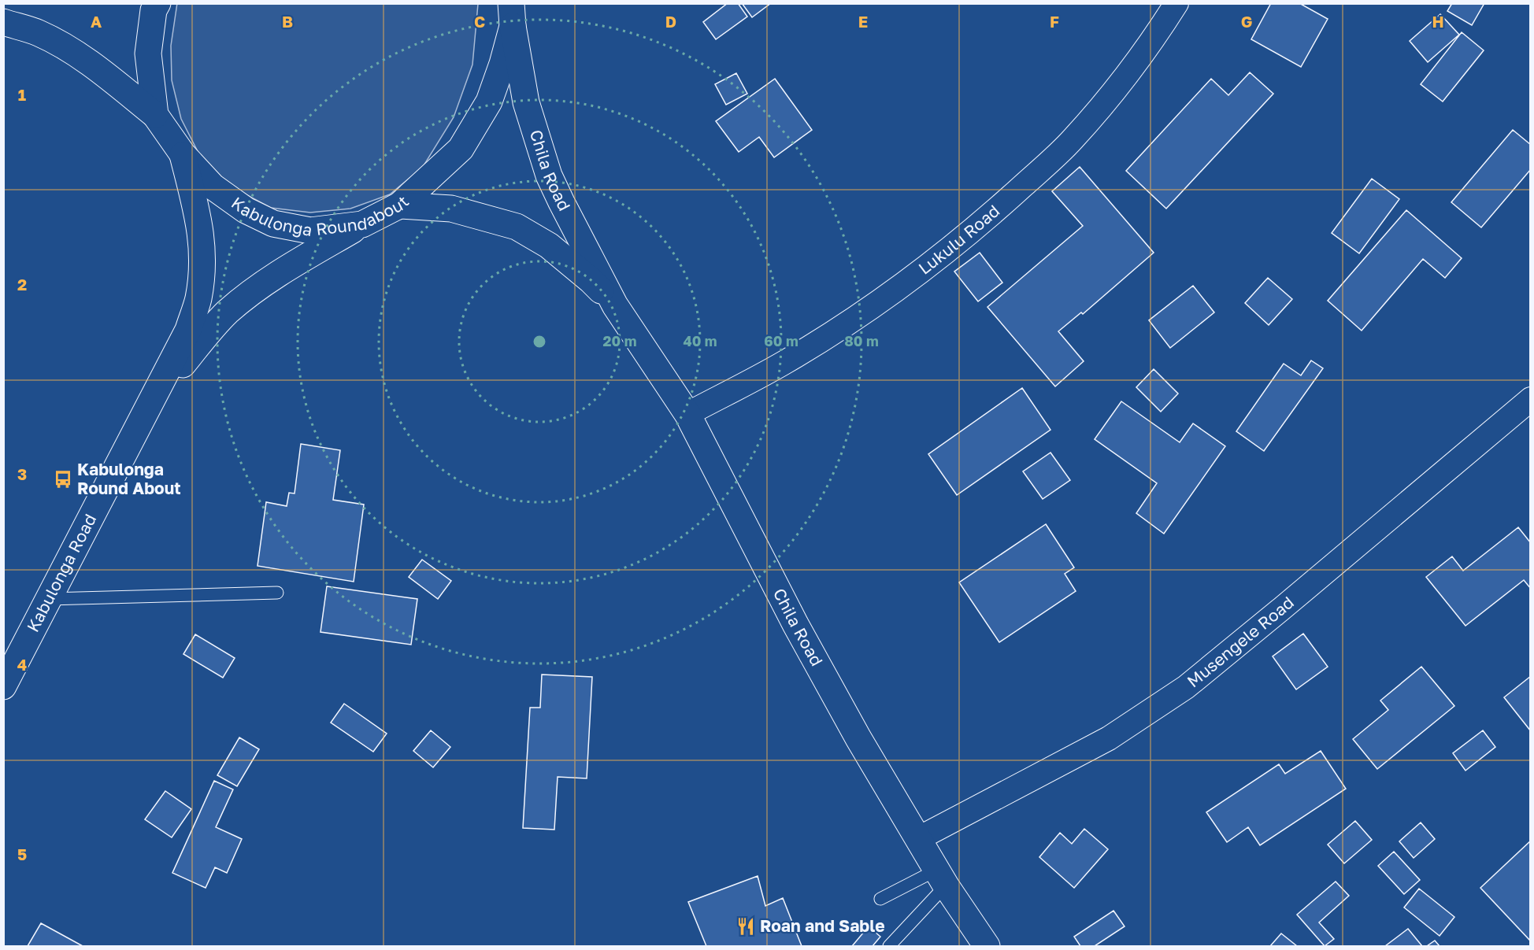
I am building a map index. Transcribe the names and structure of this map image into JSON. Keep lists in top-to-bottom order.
{
  "streets": {
    "main road": ["Chila Road", "Kabulonga Roundabout", "Kabulonga Road"],
    "street": ["Lukulu Road", "Musengele Road"]
  },
  "crossings": [
    ["Chila Road", "Kabulonga Roundabout"],
    ["Chila Road", "Lukulu Road"],
    ["Chila Road", "Musengele Road"],
    ["Kabulonga Roundabout", "Kabulonga Road"]
  ],
  "places": {
    "bus stop": ["Kabulonga Round About"],
    "restaurant": ["Roan and Sable"]
  },
  "grid": {
    "columns": [
      "A",
      "B",
      "C",
      "D",
      "E",
      "F",
      "G",
      "H"
    ],
    "rows": [
      "1",
      "2",
      "3",
      "4",
      "5"
    ]
  },
  "rings": [
    "20 m",
    "40 m",
    "60 m",
    "80 m"
  ]
}
